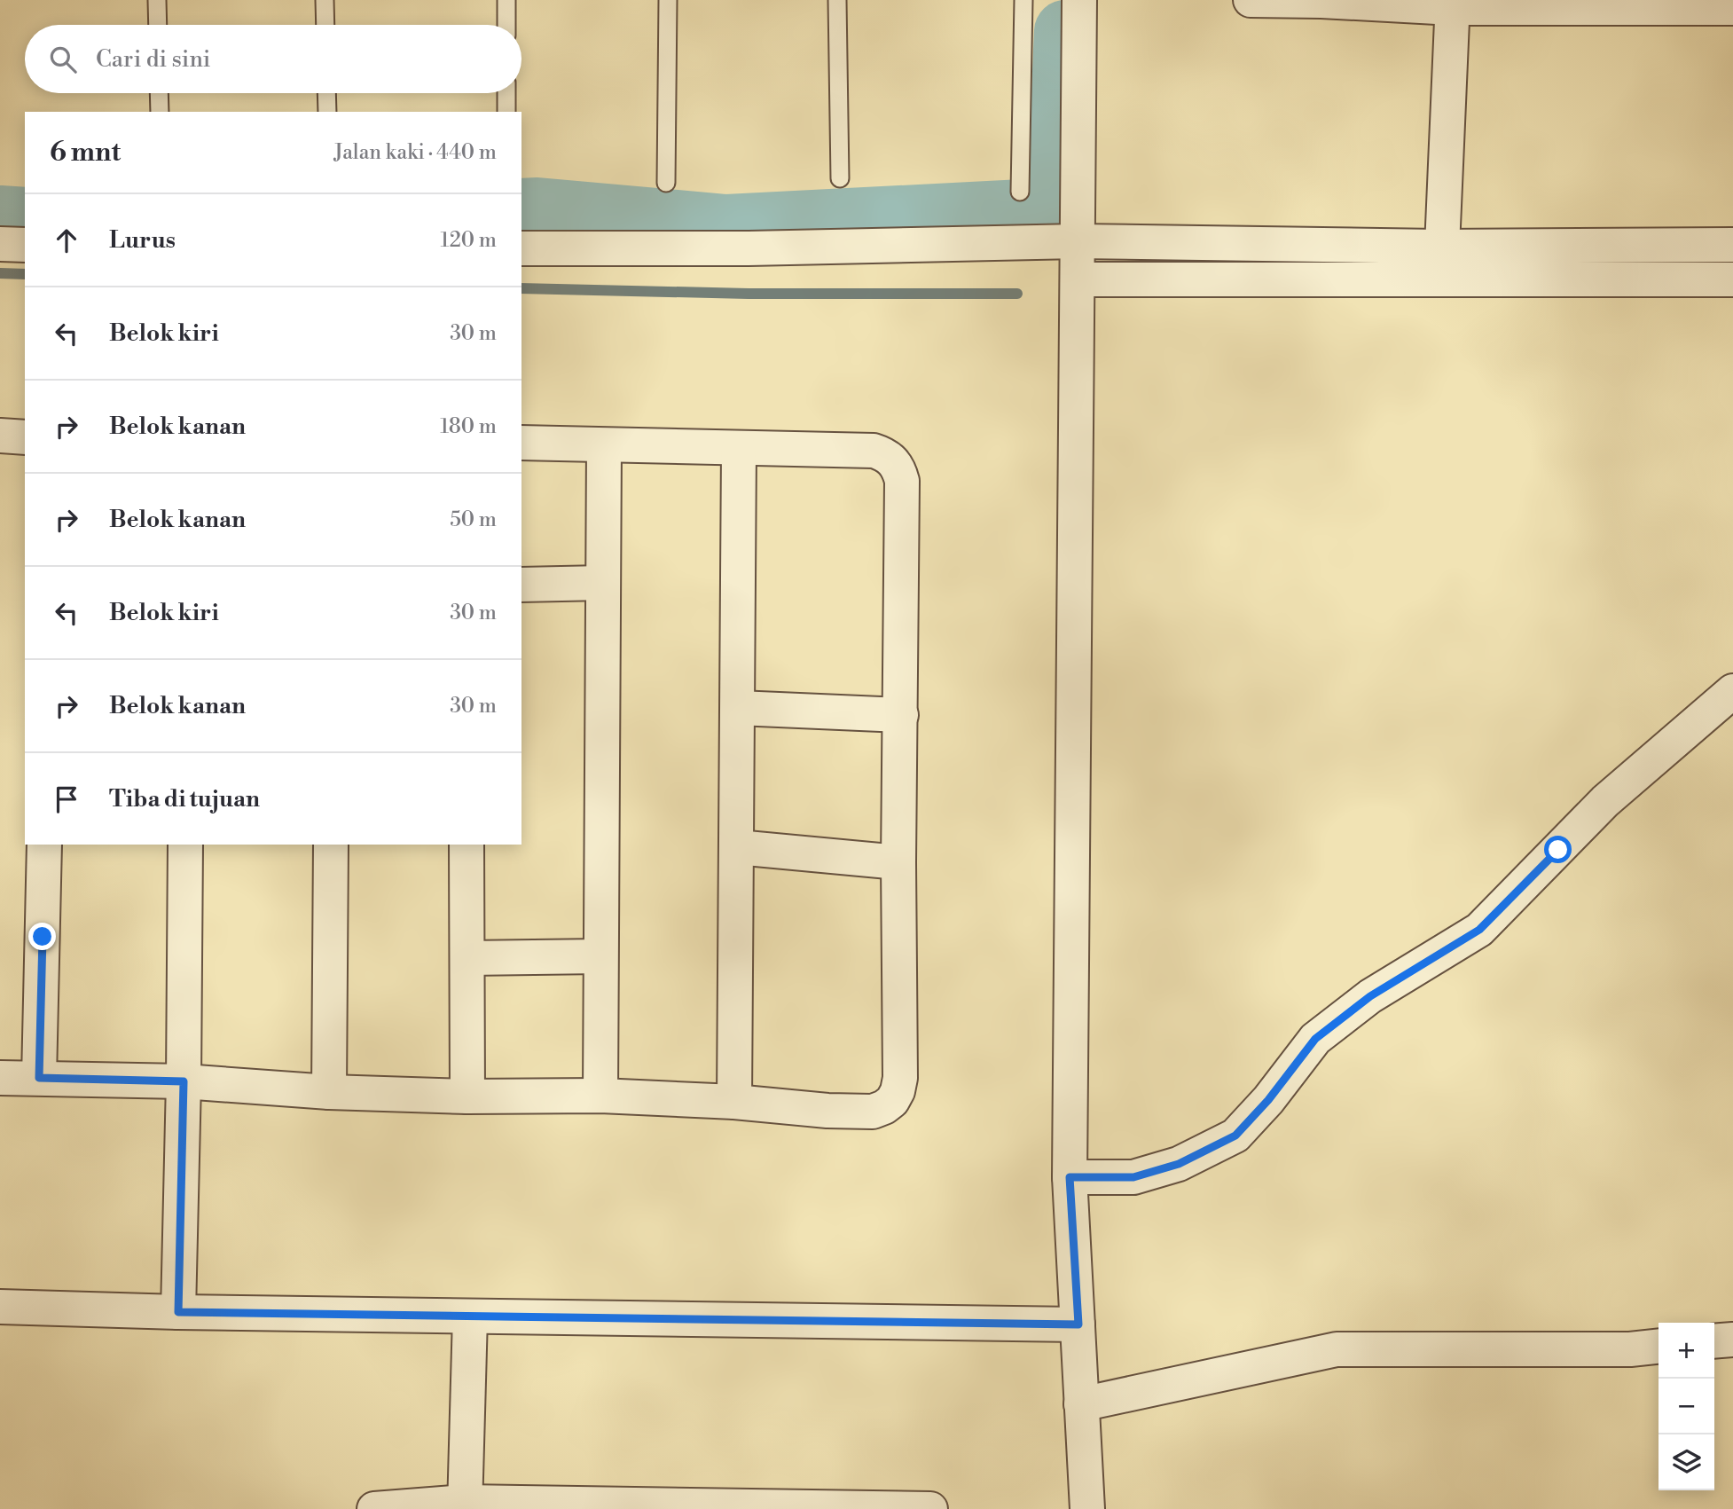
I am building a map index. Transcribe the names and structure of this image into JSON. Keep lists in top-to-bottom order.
{
  "page": {
    "search": "Cari di sini",
    "heading": ["6 mnt", "Jalan kaki · 440 m"],
    "list": [
      ["Lurus", "120 m"],
      ["Belok kiri", "30 m"],
      ["Belok kanan", "180 m"],
      ["Belok kanan", "50 m"],
      ["Belok kiri", "30 m"],
      ["Belok kanan", "30 m"],
      "Tiba di tujuan"
    ],
    "map_buttons": ["+", "−"]
  }
}
